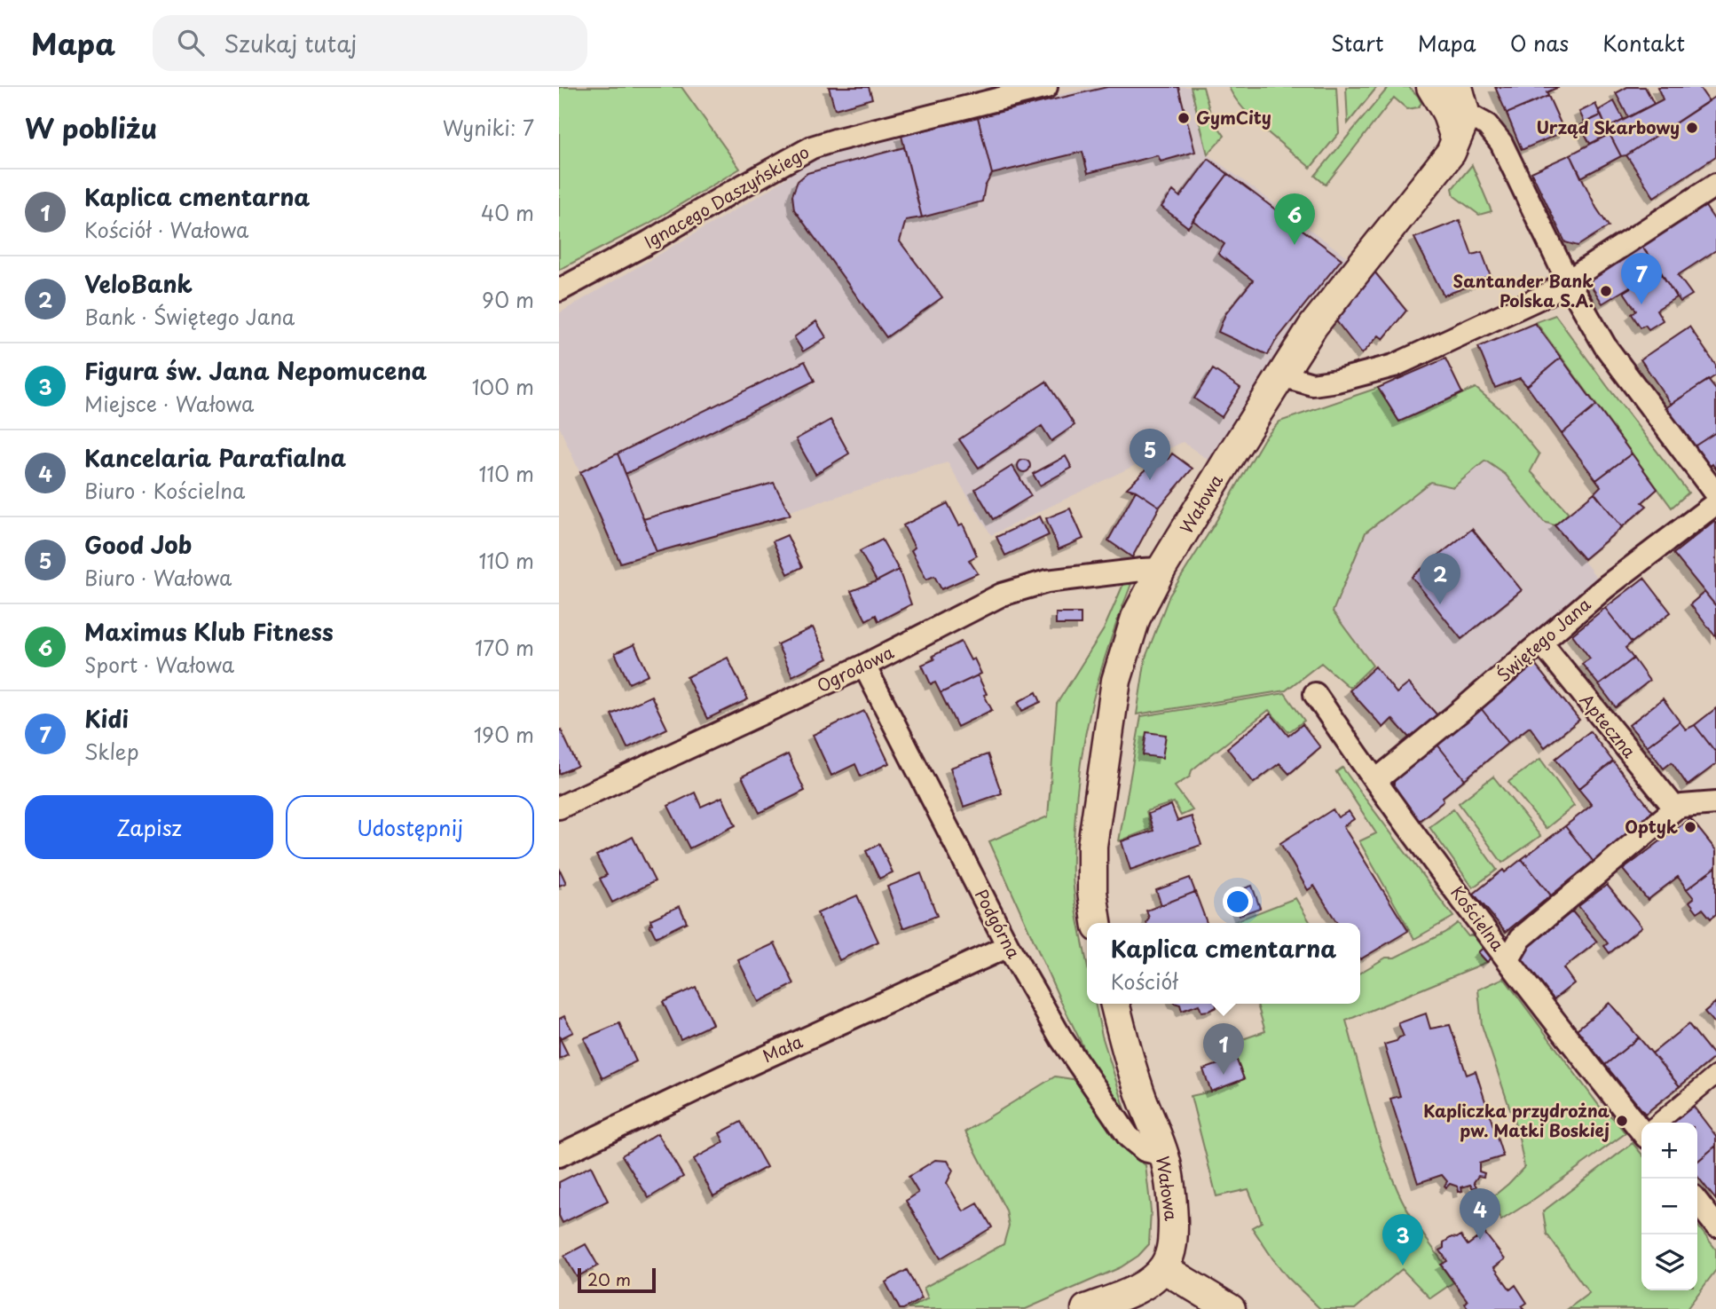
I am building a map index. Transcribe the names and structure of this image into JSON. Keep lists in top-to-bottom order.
{
  "streets": {
    "street": [
      "Ignacego Daszyńskiego",
      "Wałowa",
      "Świętego Jana",
      "Ogrodowa",
      "Apteczna",
      "Kościelna",
      "Podgórna",
      "Mała"
    ]
  },
  "crossings": [
    ["Wałowa", "Ogrodowa"],
    ["Wałowa", "Podgórna"],
    ["Świętego Jana", "Apteczna"],
    ["Świętego Jana", "Kościelna"],
    ["Ogrodowa", "Podgórna"],
    ["Podgórna", "Mała"]
  ],
  "places": [
    "GymCity",
    "Urząd Skarbowy",
    "Santander Bank Polska S.A.",
    "Optyk",
    "Kapliczka przydrożna pw. Matki Boskiej"
  ],
  "scale_bar": "20 m",
  "page": {
    "header": "Mapa",
    "search": "Szukaj tutaj",
    "nav": [
      "Start",
      "Mapa",
      "O nas",
      "Kontakt"
    ],
    "heading": ["W pobliżu", "Wyniki: 7"],
    "list": [
      {
        "mark": "1",
        "name": "Kaplica cmentarna",
        "note": "Kościół · Wałowa",
        "value": "40 m"
      },
      {
        "mark": "2",
        "name": "VeloBank",
        "note": "Bank · Świętego Jana",
        "value": "90 m"
      },
      {
        "mark": "3",
        "name": "Figura św. Jana Nepomucena",
        "note": "Miejsce · Wałowa",
        "value": "100 m"
      },
      {
        "mark": "4",
        "name": "Kancelaria Parafialna",
        "note": "Biuro · Kościelna",
        "value": "110 m"
      },
      {
        "mark": "5",
        "name": "Good Job",
        "note": "Biuro · Wałowa",
        "value": "110 m"
      },
      {
        "mark": "6",
        "name": "Maximus Klub Fitness",
        "note": "Sport · Wałowa",
        "value": "170 m"
      },
      {
        "mark": "7",
        "name": "Kidi",
        "note": "Sklep",
        "value": "190 m"
      }
    ],
    "pins": [
      "6",
      "7",
      "5",
      "2",
      "1",
      "4",
      "3"
    ],
    "buttons": ["Zapisz", "Udostępnij"],
    "popup": ["Kaplica cmentarna", "Kościół"],
    "map_buttons": ["+", "−"],
    "scale": "20 m"
  }
}
